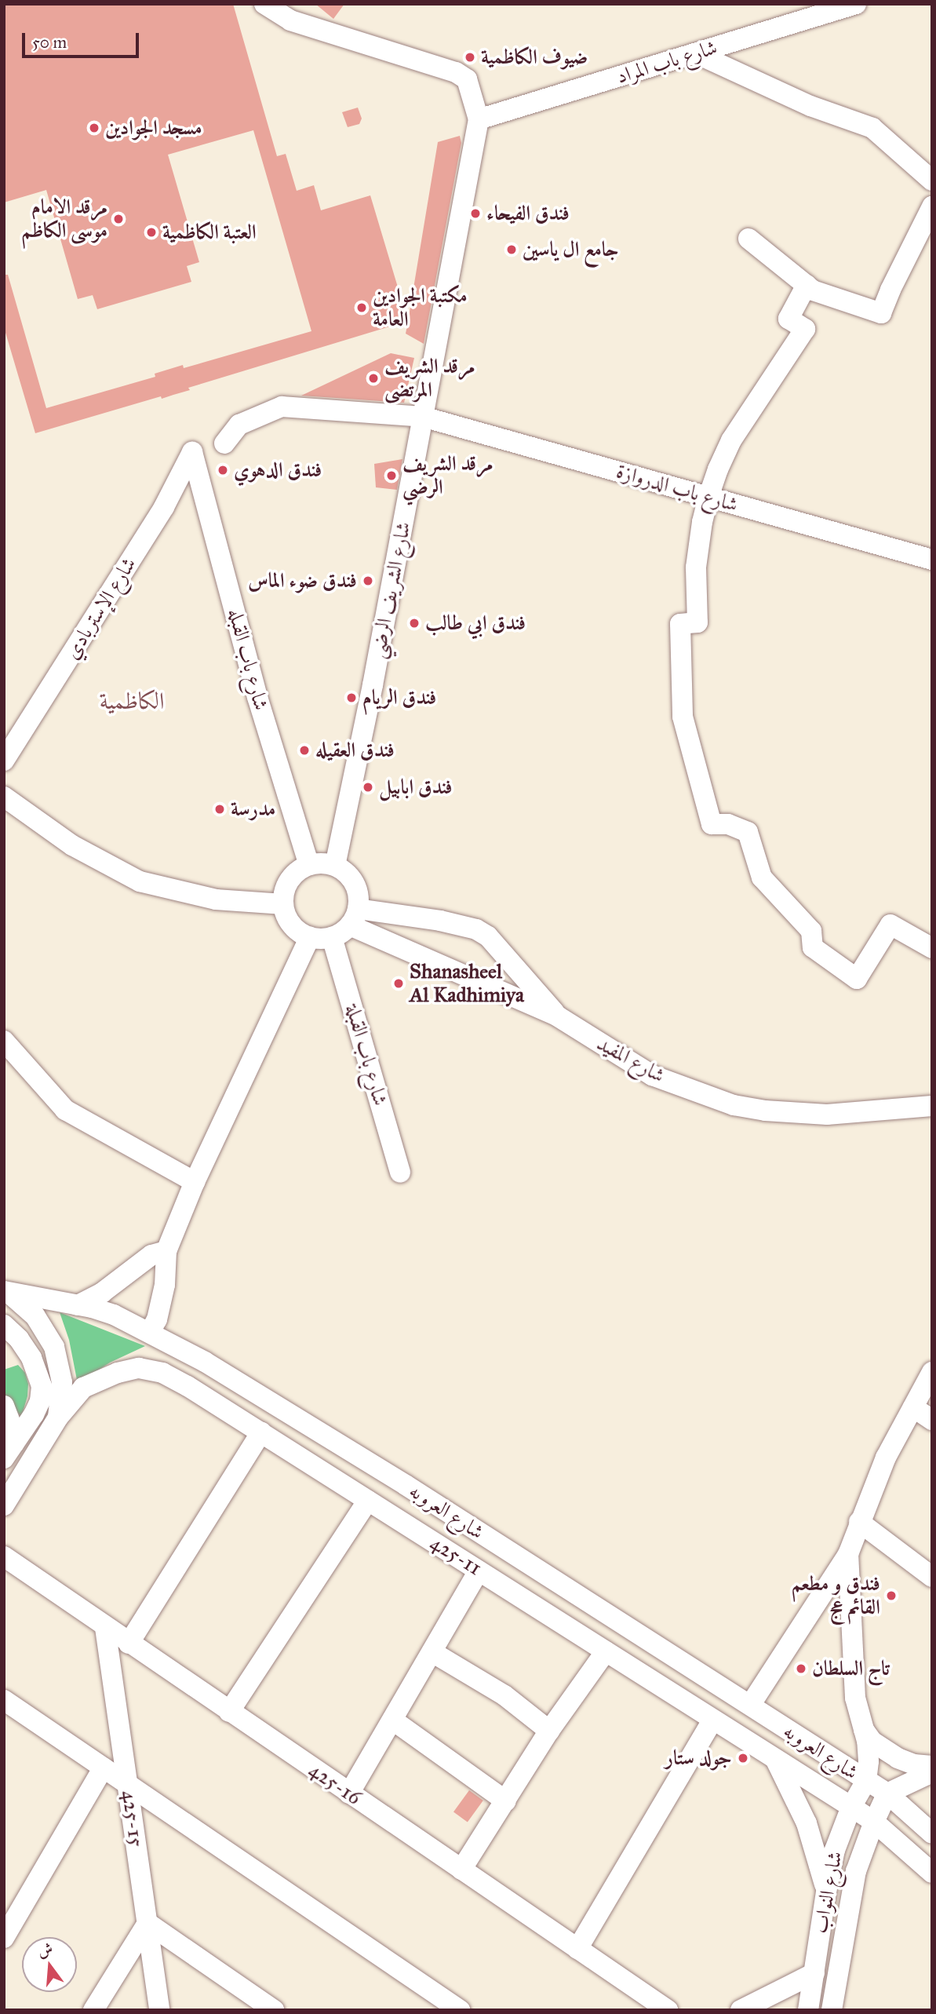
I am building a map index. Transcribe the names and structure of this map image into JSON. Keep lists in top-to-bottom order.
{
  "streets": {
    "street": [
      "شارع باب المراد",
      "شارع باب الدروازة",
      "شارع الشريف الرضي",
      "شارع الإستربادي",
      "شارع باب القبله",
      "شارع باب القبلة",
      "شارع المفيد",
      "شارع العروبه",
      "425-11",
      "425-16",
      "425-15",
      "شارع النواب"
    ]
  },
  "crossings": [
    ["شارع باب المراد", "شارع الشريف الرضي"],
    ["شارع باب الدروازة", "شارع الشريف الرضي"],
    ["شارع الشريف الرضي", "شارع باب القبله"],
    ["شارع الشريف الرضي", "شارع باب القبلة"],
    ["شارع الشريف الرضي", "شارع المفيد"],
    ["شارع الإستربادي", "شارع باب القبله"],
    ["شارع باب القبله", "شارع باب القبلة"],
    ["شارع باب القبله", "شارع المفيد"],
    ["شارع باب القبلة", "شارع المفيد"],
    ["شارع العروبه", "425-11"],
    ["شارع العروبه", "شارع النواب"],
    ["425-11", "شارع النواب"],
    ["425-16", "425-15"]
  ],
  "districts": ["الكاظمية"],
  "places": [
    "ضيوف الكاظمية",
    "مسجد الجوادين",
    "فندق الفيحاء",
    "مرقد الامام موسى الكاظم",
    "العتبة الكاظمية",
    "جامع ال ياسين",
    "مكتبة الجوادين العامة",
    "مرقد الشريف المرتضى",
    "فندق الدهوي",
    "مرقد الشريف الرضي",
    "فندق ضوء الماس",
    "فندق ابي طالب",
    "فندق الريام",
    "فندق العقيله",
    "فندق ابابيل",
    "مدرسة",
    "Shanasheel Al Kadhimiya",
    "فندق و مطعم القائم عج",
    "تاج السلطان",
    "جولد ستار"
  ],
  "scale_bar": "50 m",
  "north": "top"
}
